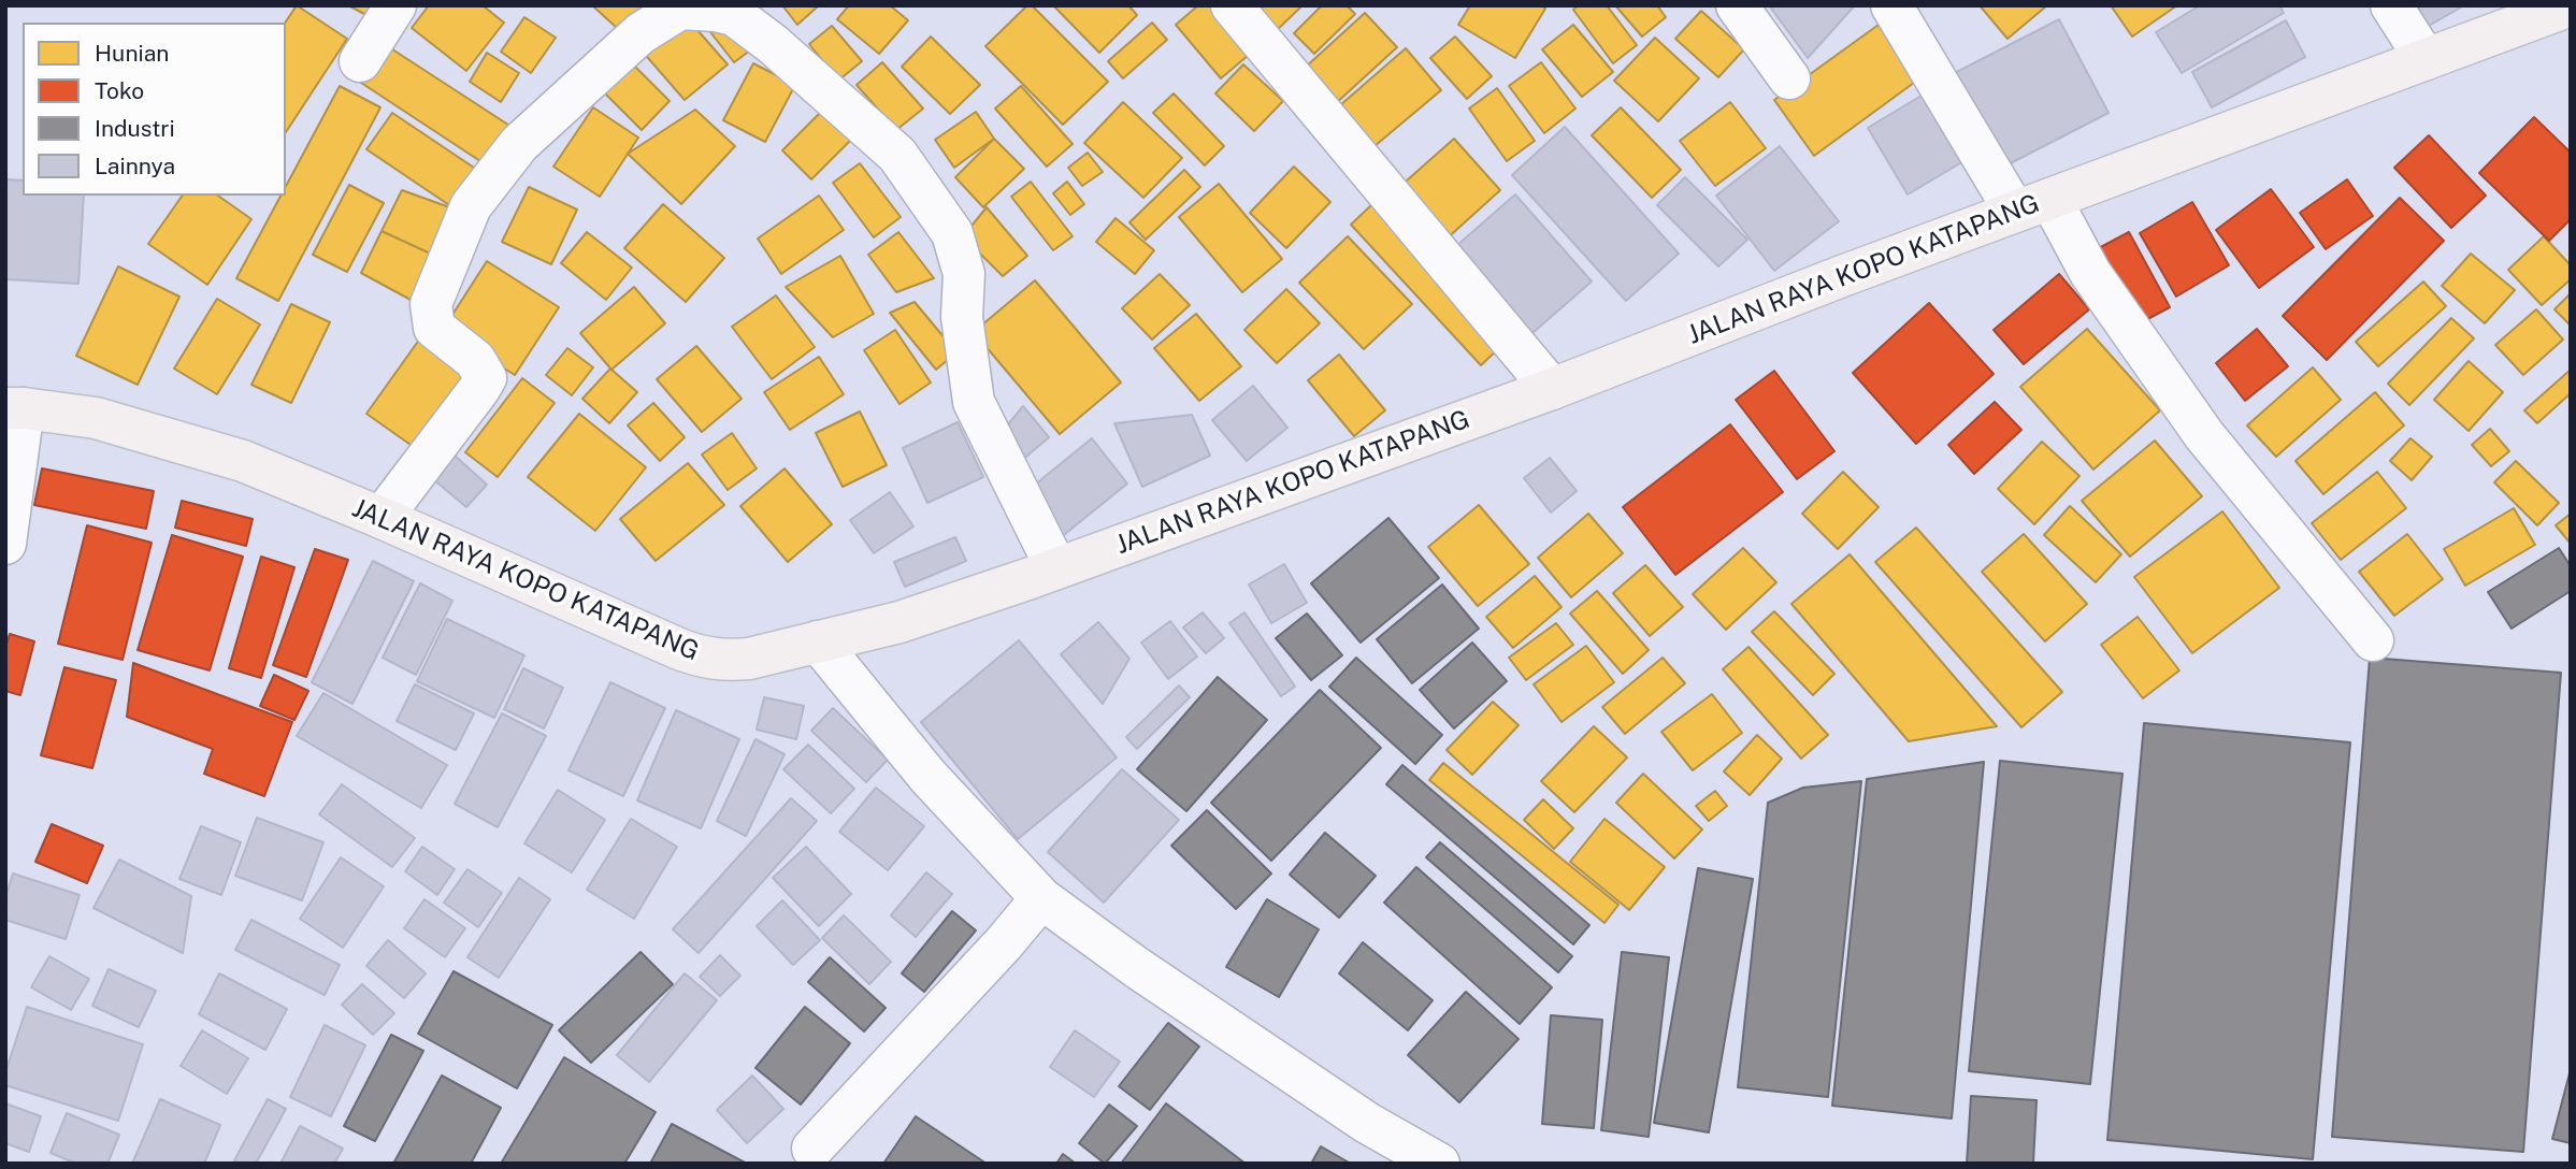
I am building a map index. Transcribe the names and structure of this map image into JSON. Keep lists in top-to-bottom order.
{
  "streets": {
    "main road": ["JALAN RAYA KOPO KATAPANG"]
  },
  "legend": [
    "Hunian",
    "Toko",
    "Industri",
    "Lainnya"
  ]
}
